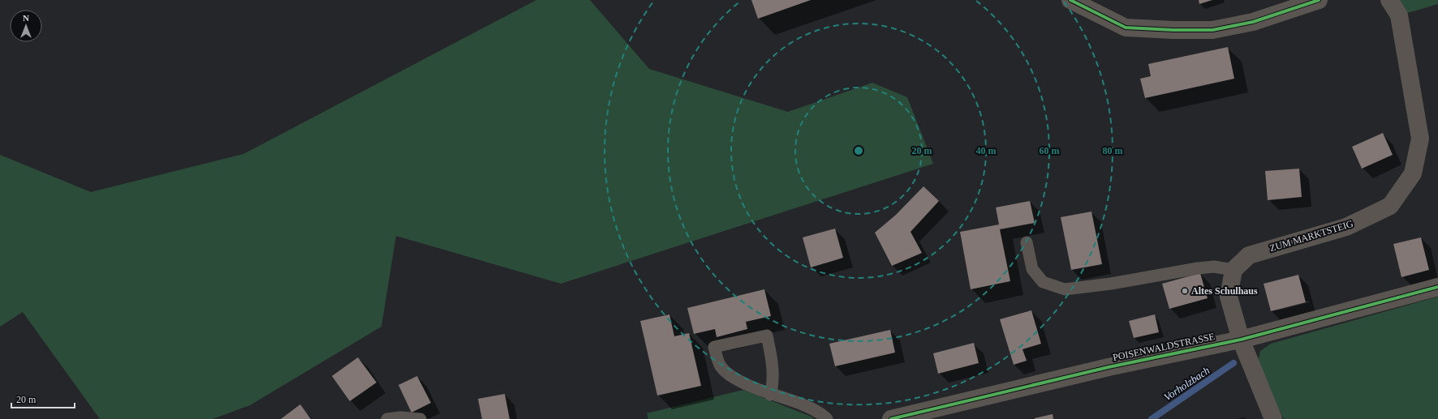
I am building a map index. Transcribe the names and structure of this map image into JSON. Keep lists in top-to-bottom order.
{
  "streets": {
    "street": ["ZUM MARKTSTEIG", "POISENWALDSTRASSE"]
  },
  "water": ["Vorholzbach"],
  "places": ["Altes Schulhaus"],
  "scale_bar": "20 m",
  "north": "top",
  "rings": [
    "20 m",
    "40 m",
    "60 m",
    "80 m"
  ]
}
